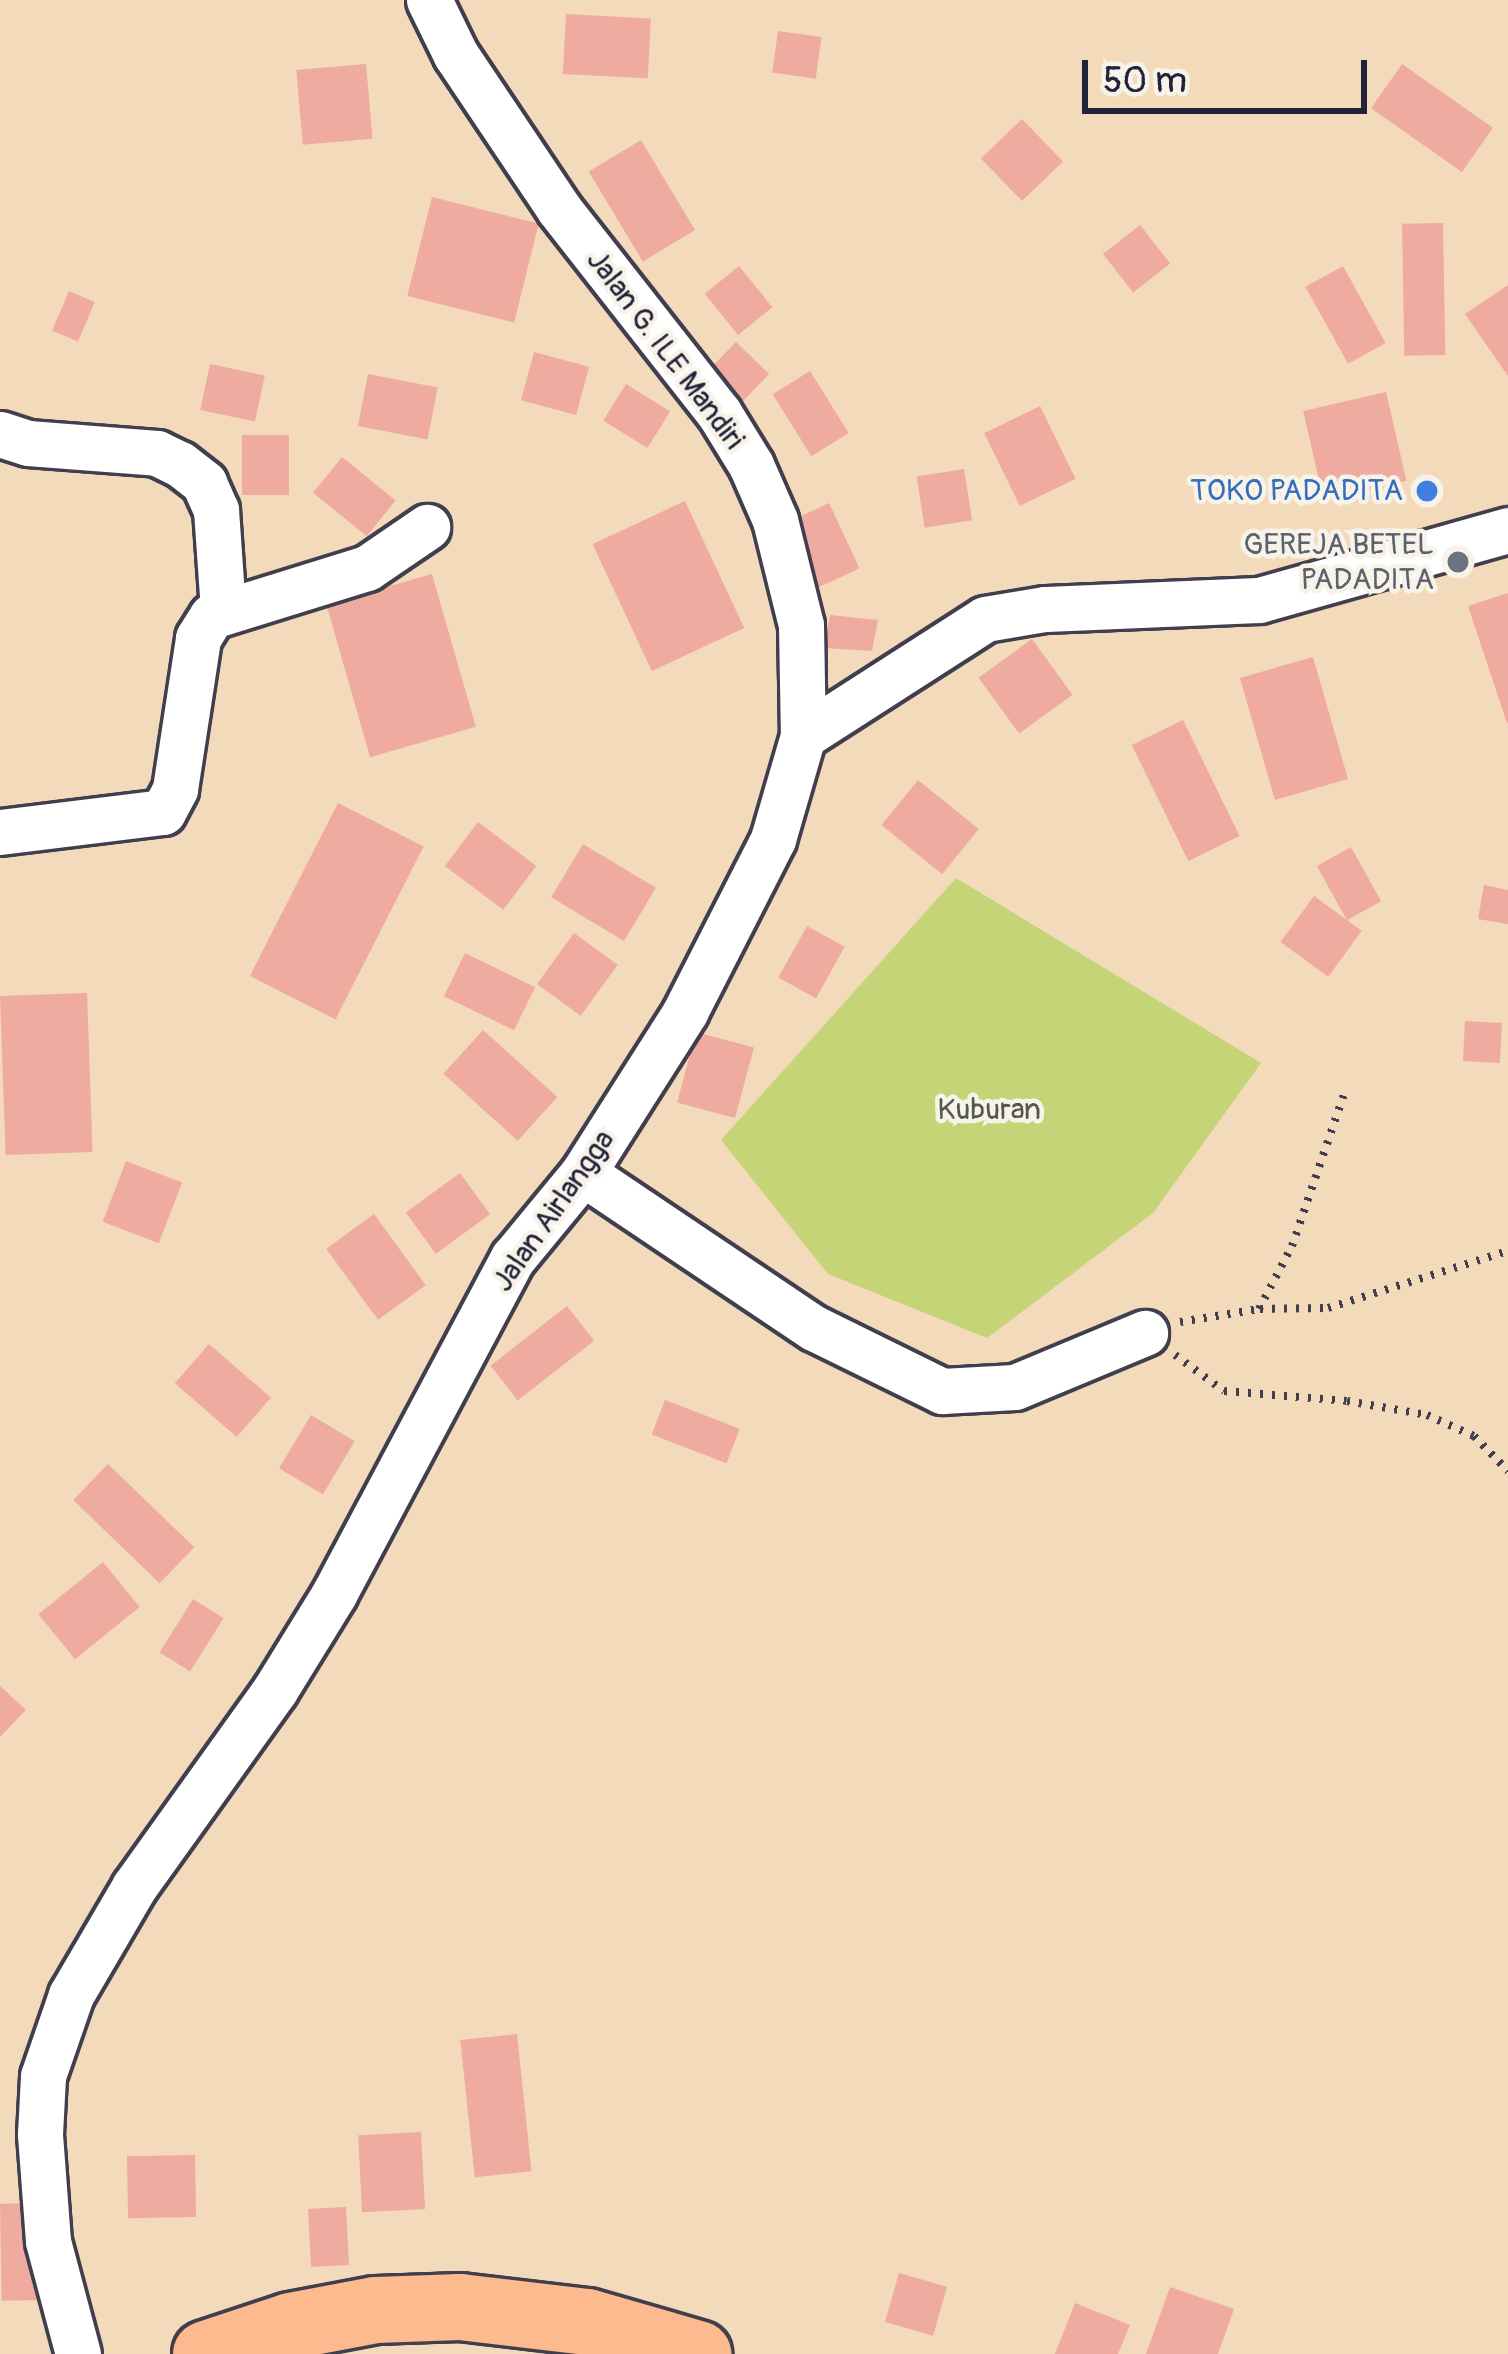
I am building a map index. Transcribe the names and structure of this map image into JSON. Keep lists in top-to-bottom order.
{
  "streets": {
    "street": ["Jalan G. ILE Mandiri", "Jalan Airlangga"]
  },
  "crossings": [
    ["Jalan G. ILE Mandiri", "Jalan Airlangga"]
  ],
  "parks": ["Kuburan"],
  "places": ["TOKO PADADITA", "GEREJA BETEL PADADITA"],
  "scale_bar": "50 m"
}
